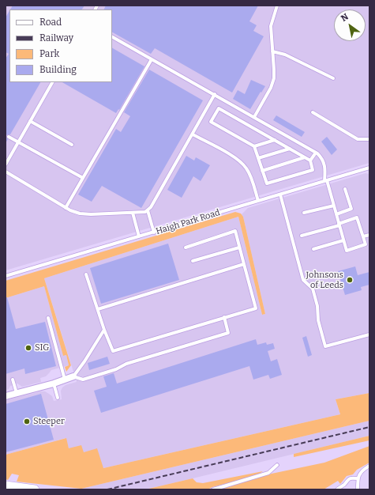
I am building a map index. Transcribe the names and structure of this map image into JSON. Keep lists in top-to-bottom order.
{
  "streets": {
    "lane": ["Haigh Park Road"]
  },
  "places": ["Johnsons of Leeds", "SIG", "Steeper"],
  "legend": [
    "Road",
    "Railway",
    "Park",
    "Building"
  ],
  "north": "top left"
}
